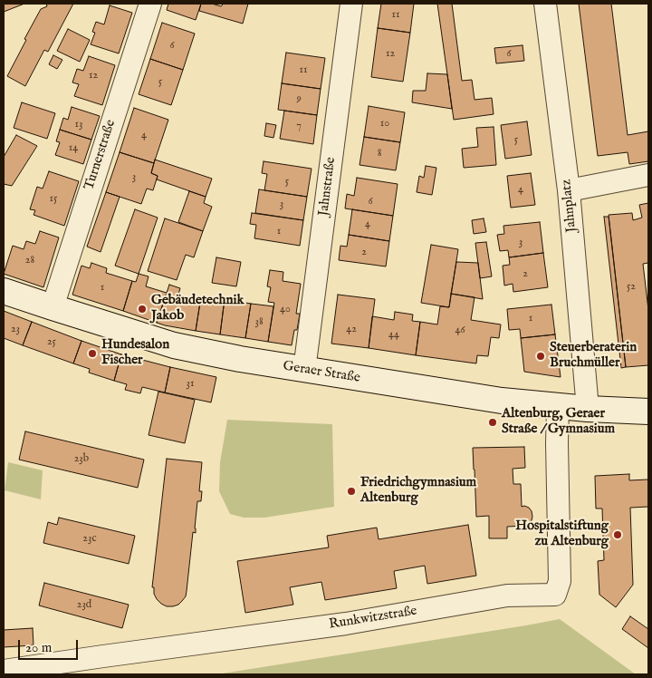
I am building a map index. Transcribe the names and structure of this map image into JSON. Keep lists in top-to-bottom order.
{
  "streets": {
    "main road": ["Geraer Straße"],
    "street": [
      "Turnerstraße",
      "Jahnstraße",
      "Jahnplatz",
      "Runkwitzstraße"
    ]
  },
  "crossings": [
    ["Turnerstraße", "Geraer Straße"],
    ["Jahnstraße", "Geraer Straße"],
    ["Jahnplatz", "Geraer Straße"],
    ["Geraer Straße", "Runkwitzstraße"]
  ],
  "places": [
    "Gebäudetechnik Jakob",
    "Hundesalon Fischer",
    "Steuerberaterin Bruchmüller",
    "Altenburg, Geraer Straße / Gymnasium",
    "Friedrichgymnasium Altenburg",
    "Hospitalstiftung zu Altenburg"
  ],
  "house_numbers": [
    "11",
    "6",
    "12",
    "6",
    "11",
    "12",
    "5",
    "9",
    "10",
    "13",
    "7",
    "4",
    "5",
    "14",
    "8",
    "3",
    "5",
    "4",
    "15",
    "6",
    "3",
    "4",
    "1",
    "3",
    "2",
    "28",
    "2",
    "52",
    "1",
    "40",
    "1",
    "38",
    "23",
    "42",
    "46",
    "44",
    "25",
    "31",
    "23b",
    "23c",
    "23d"
  ],
  "scale_bar": "20 m"
}
